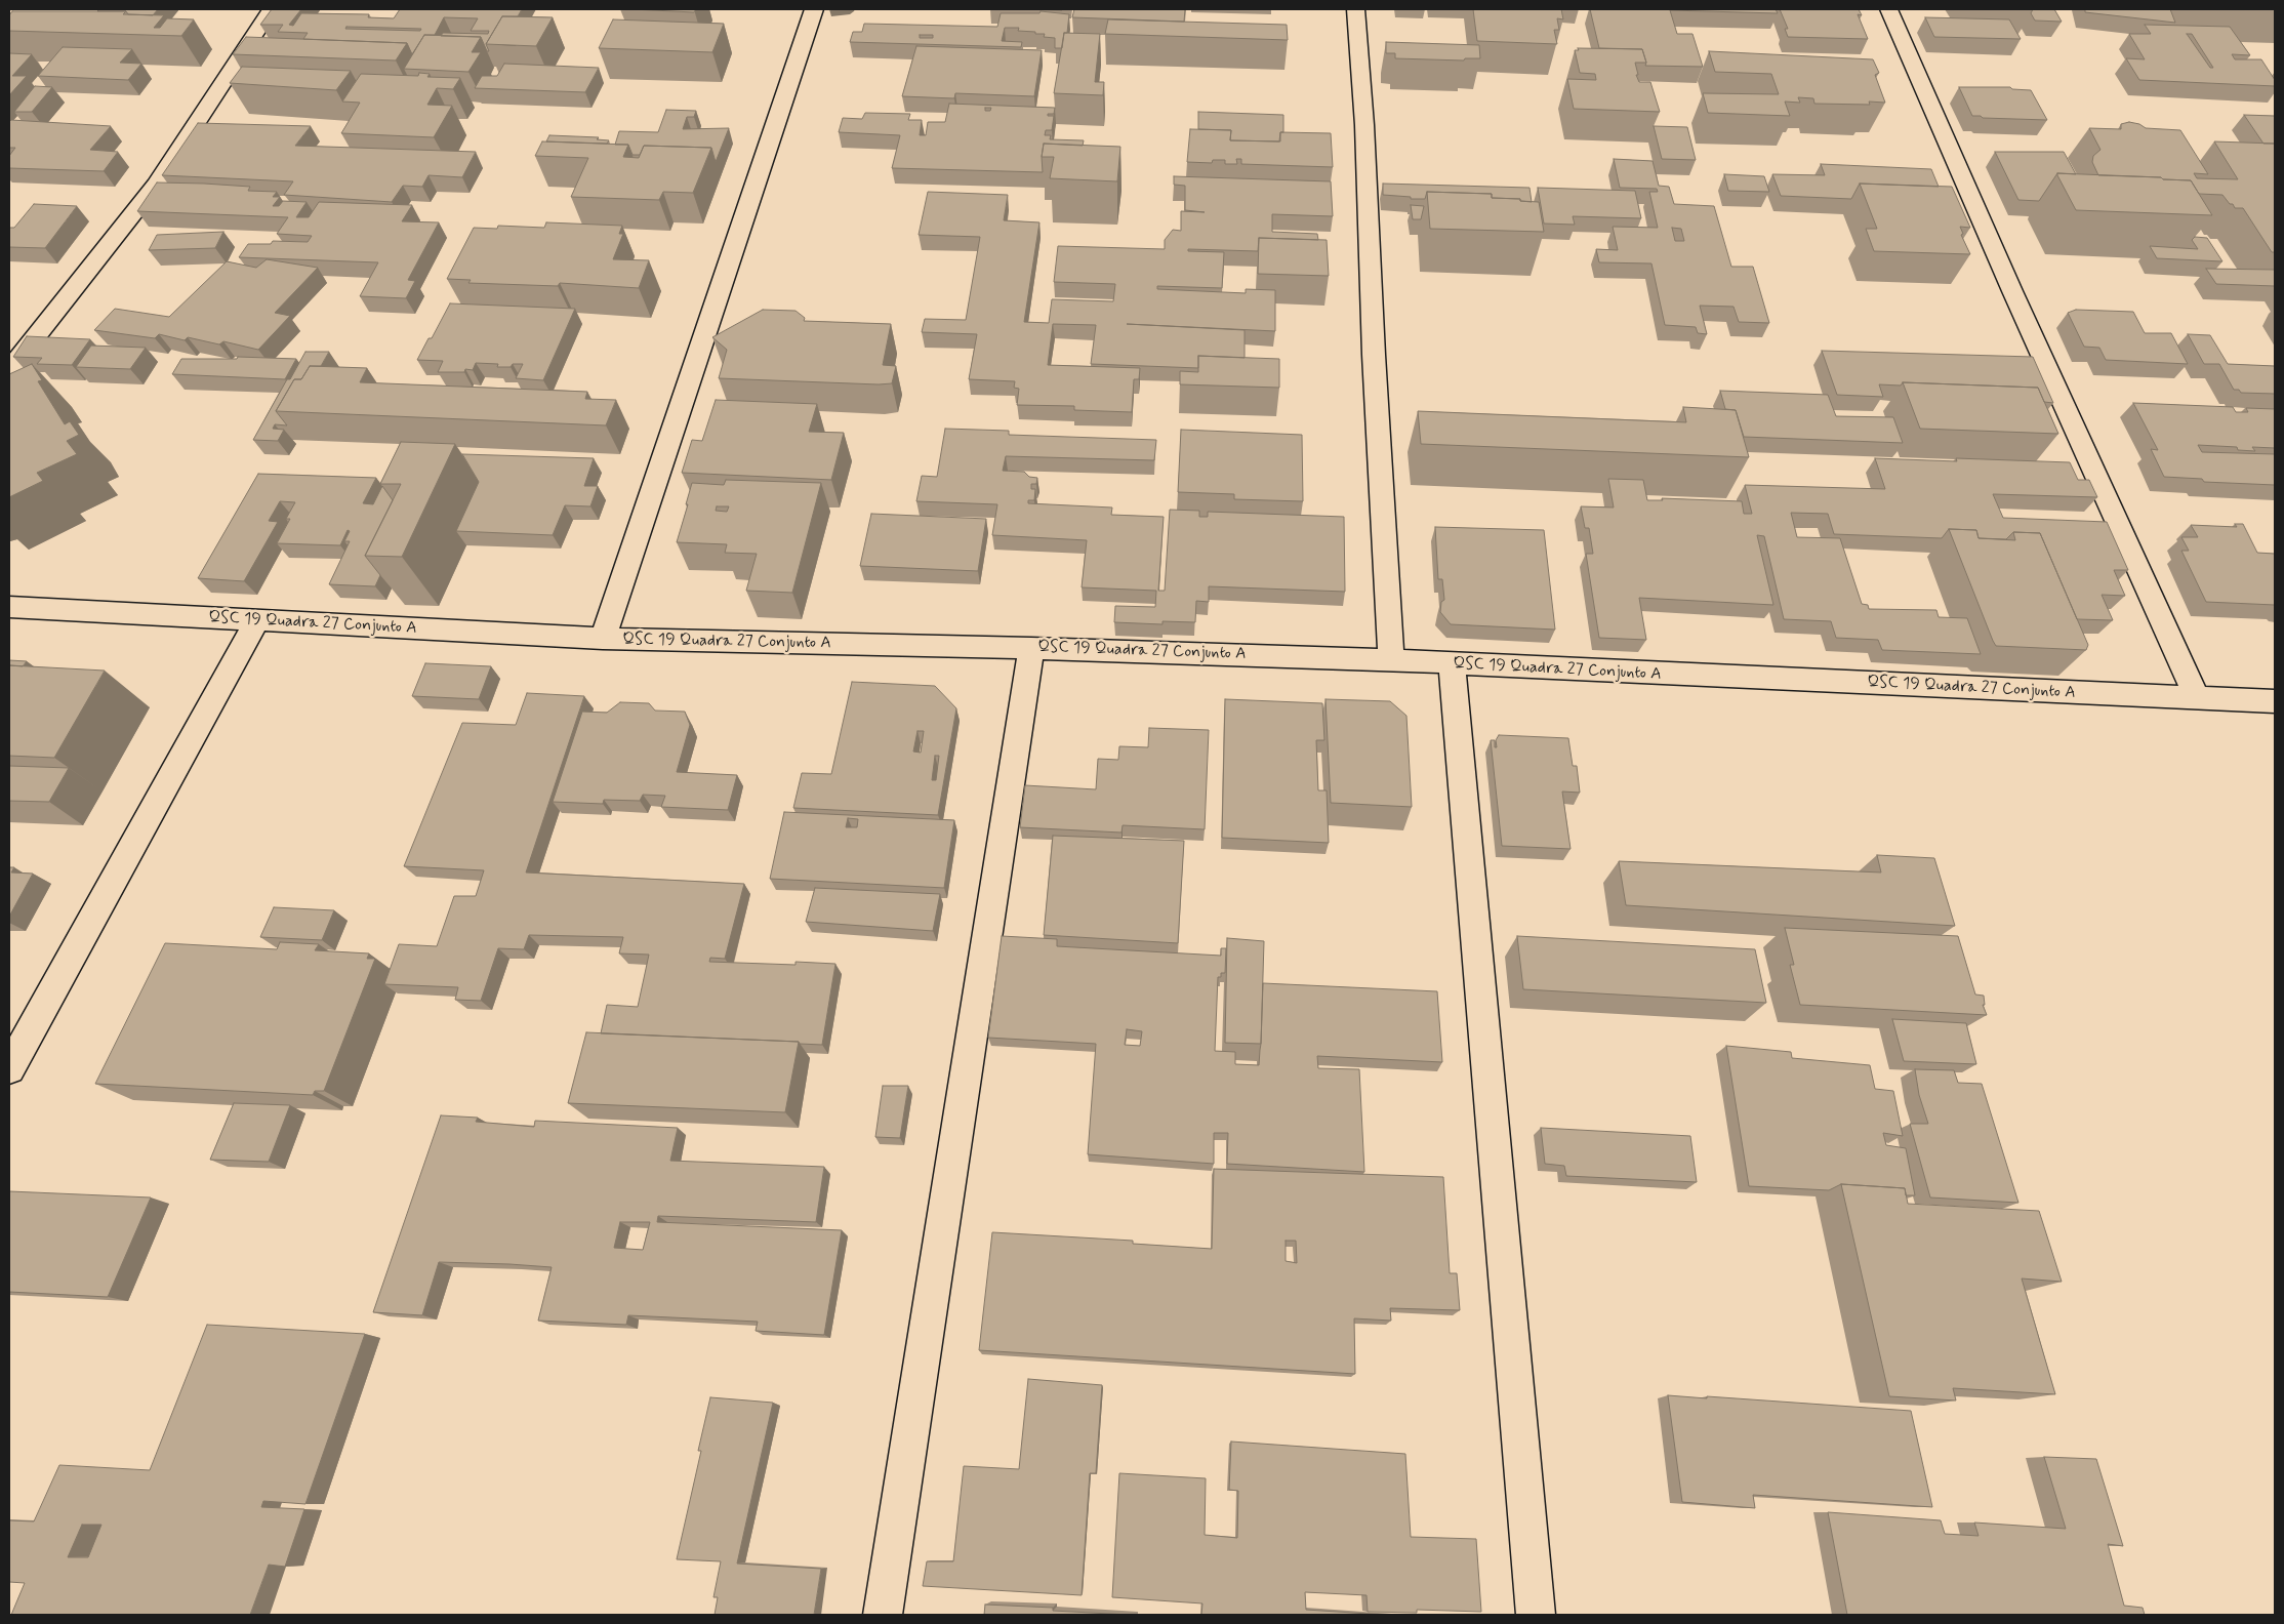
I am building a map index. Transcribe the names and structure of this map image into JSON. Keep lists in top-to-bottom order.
{
  "streets": {
    "street": ["QSC 19 Quadra 27 Conjunto A"]
  }
}
